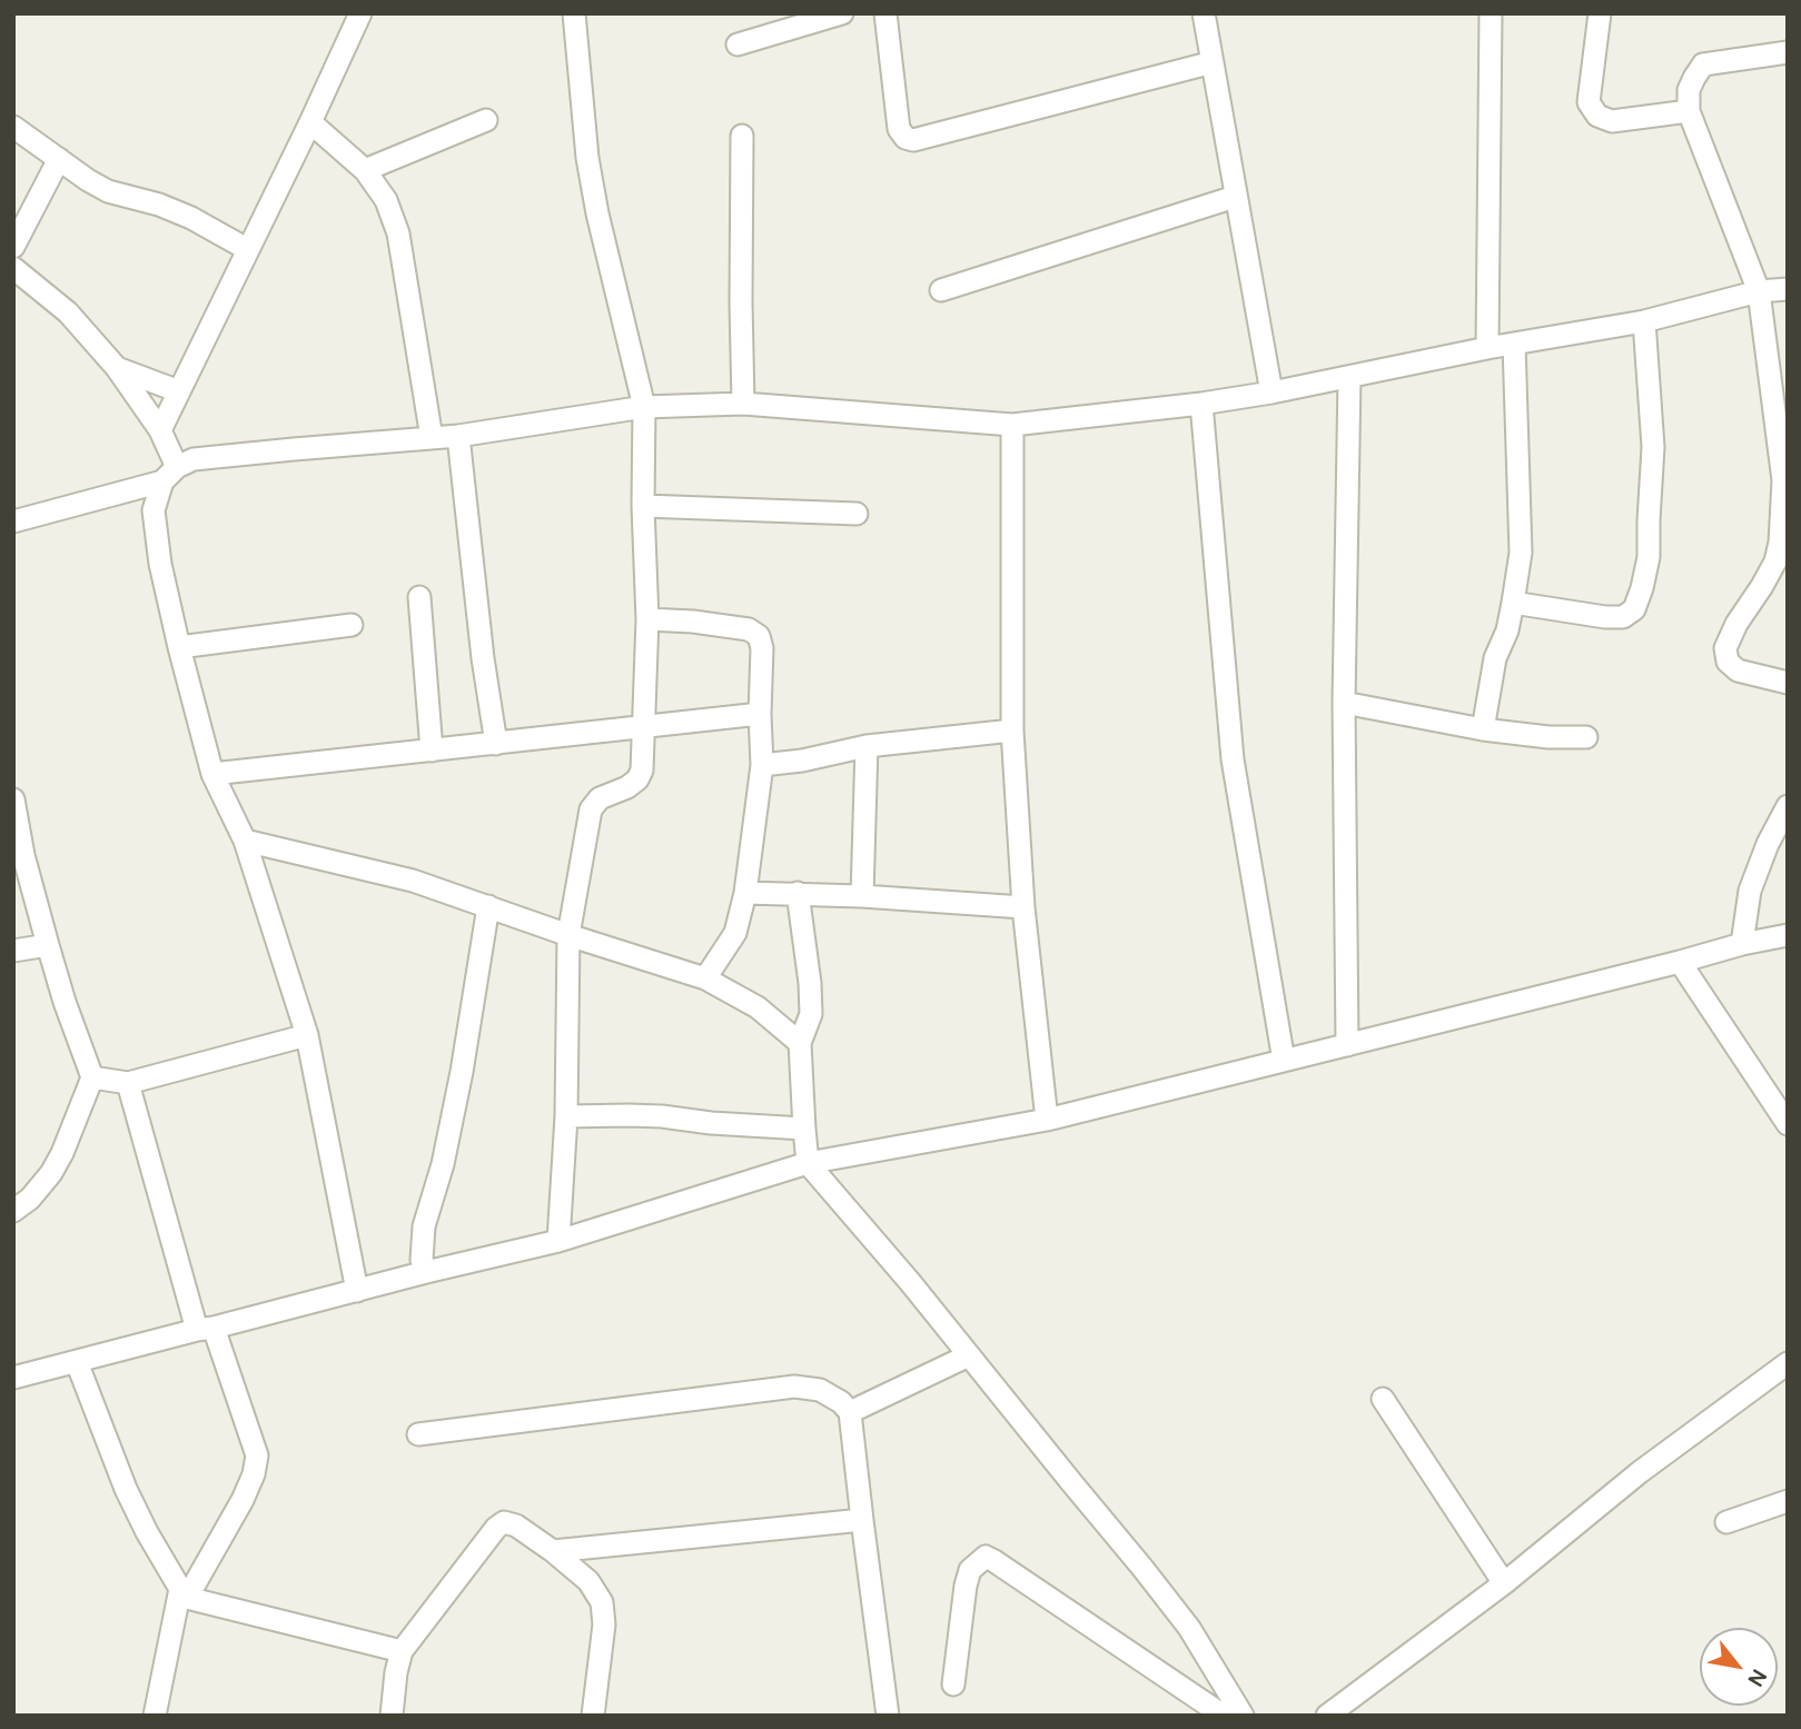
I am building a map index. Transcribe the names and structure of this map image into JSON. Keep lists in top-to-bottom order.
{
  "north": "bottom right"
}
